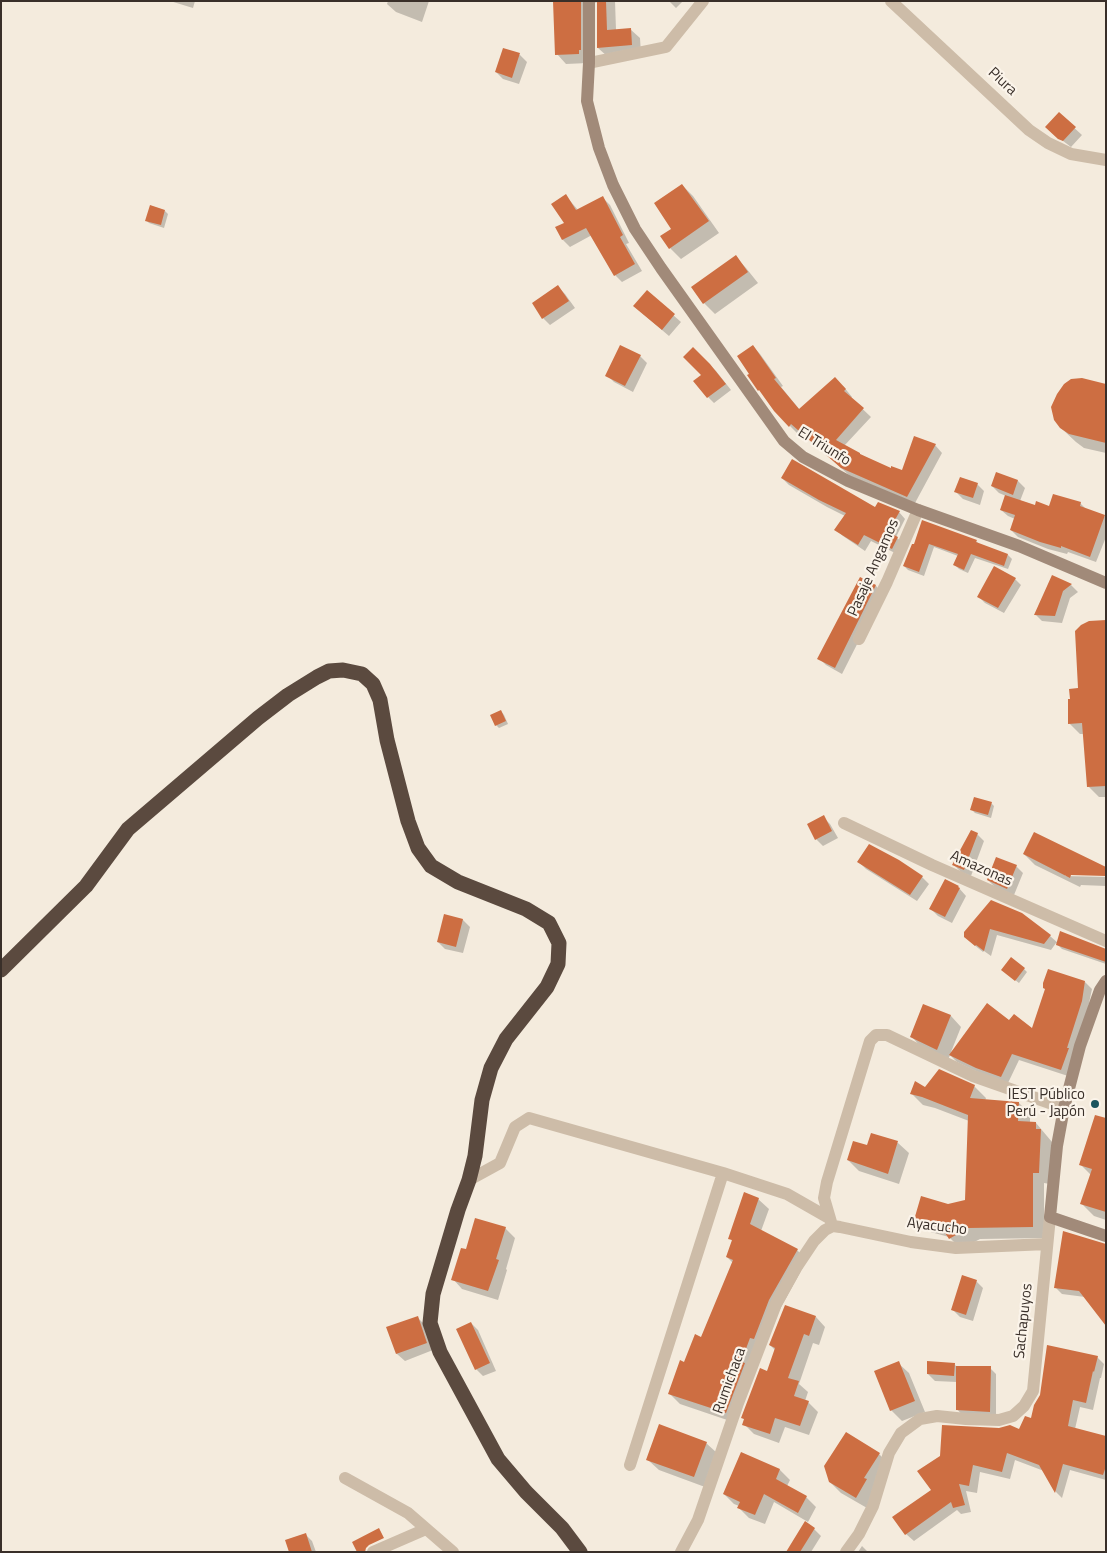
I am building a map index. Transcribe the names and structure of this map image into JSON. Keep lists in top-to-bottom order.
{
  "streets": {
    "main road": ["El Triunfo", "Sachapuyos"],
    "street": [
      "Piura",
      "Pasaje Angamos",
      "Amazonas",
      "Ayacucho",
      "Rumichaca"
    ]
  },
  "crossings": [
    ["El Triunfo", "Pasaje Angamos"],
    ["Ayacucho", "Sachapuyos"],
    ["Ayacucho", "Rumichaca"]
  ],
  "places": ["IEST Público Perú - Japón"]
}
